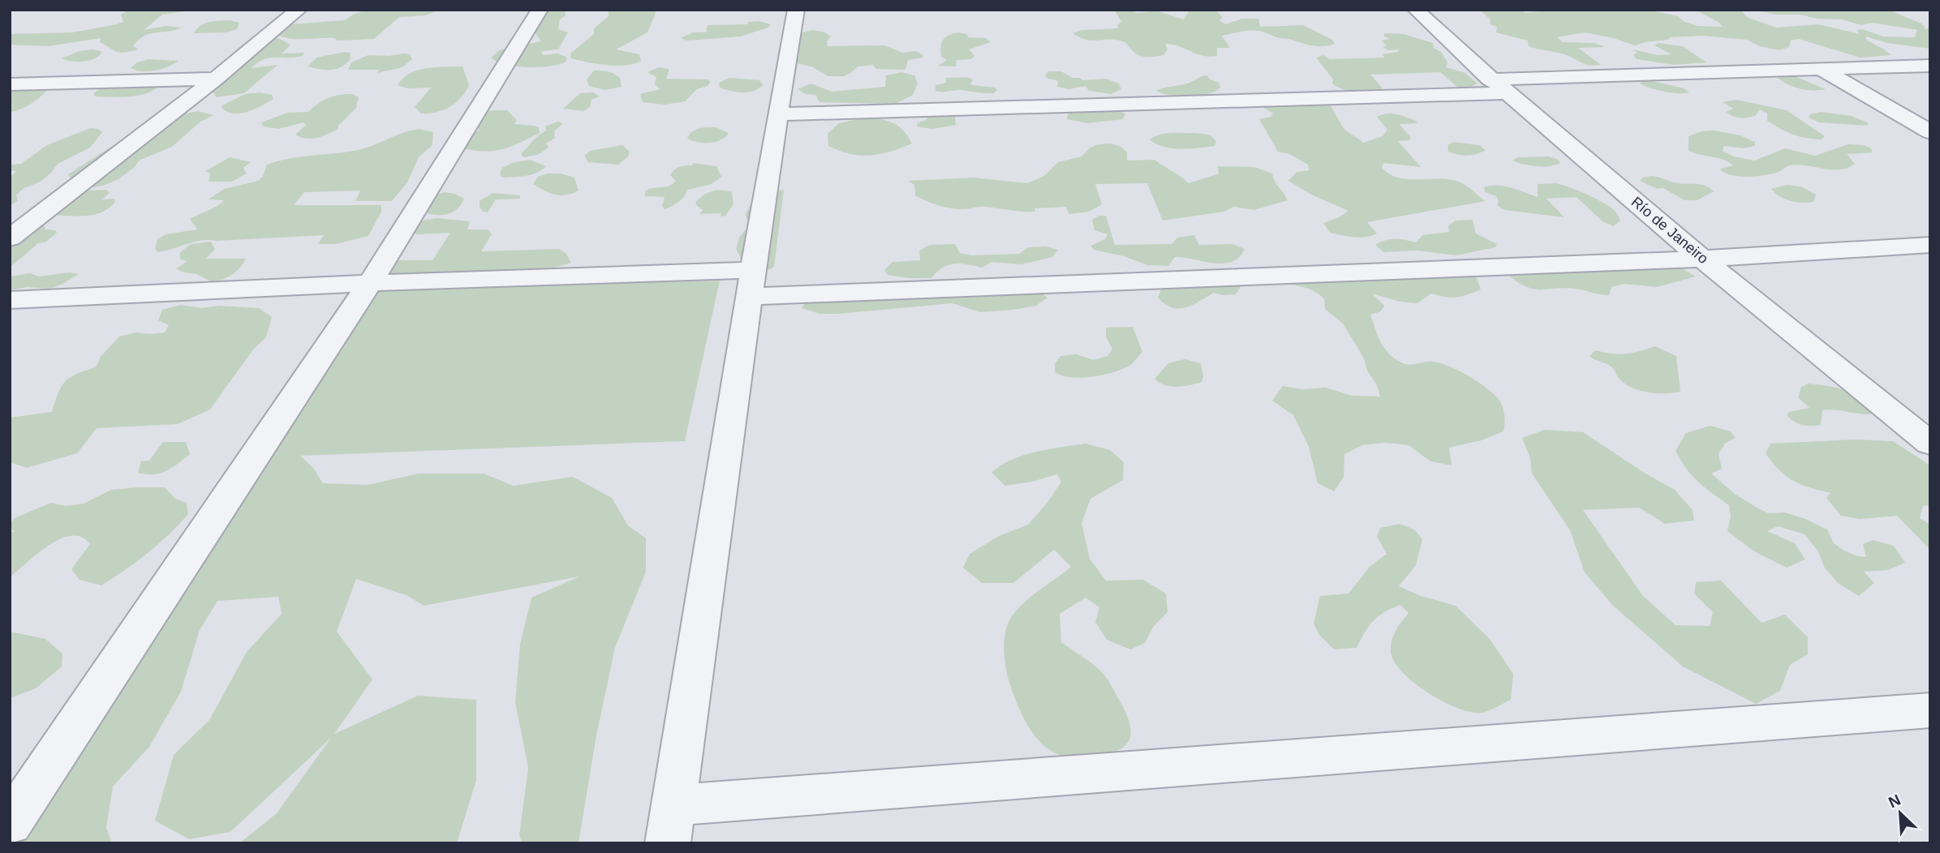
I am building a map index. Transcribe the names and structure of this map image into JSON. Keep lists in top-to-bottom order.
{
  "streets": {
    "street": ["Río de Janeiro"]
  },
  "north": "top left"
}
